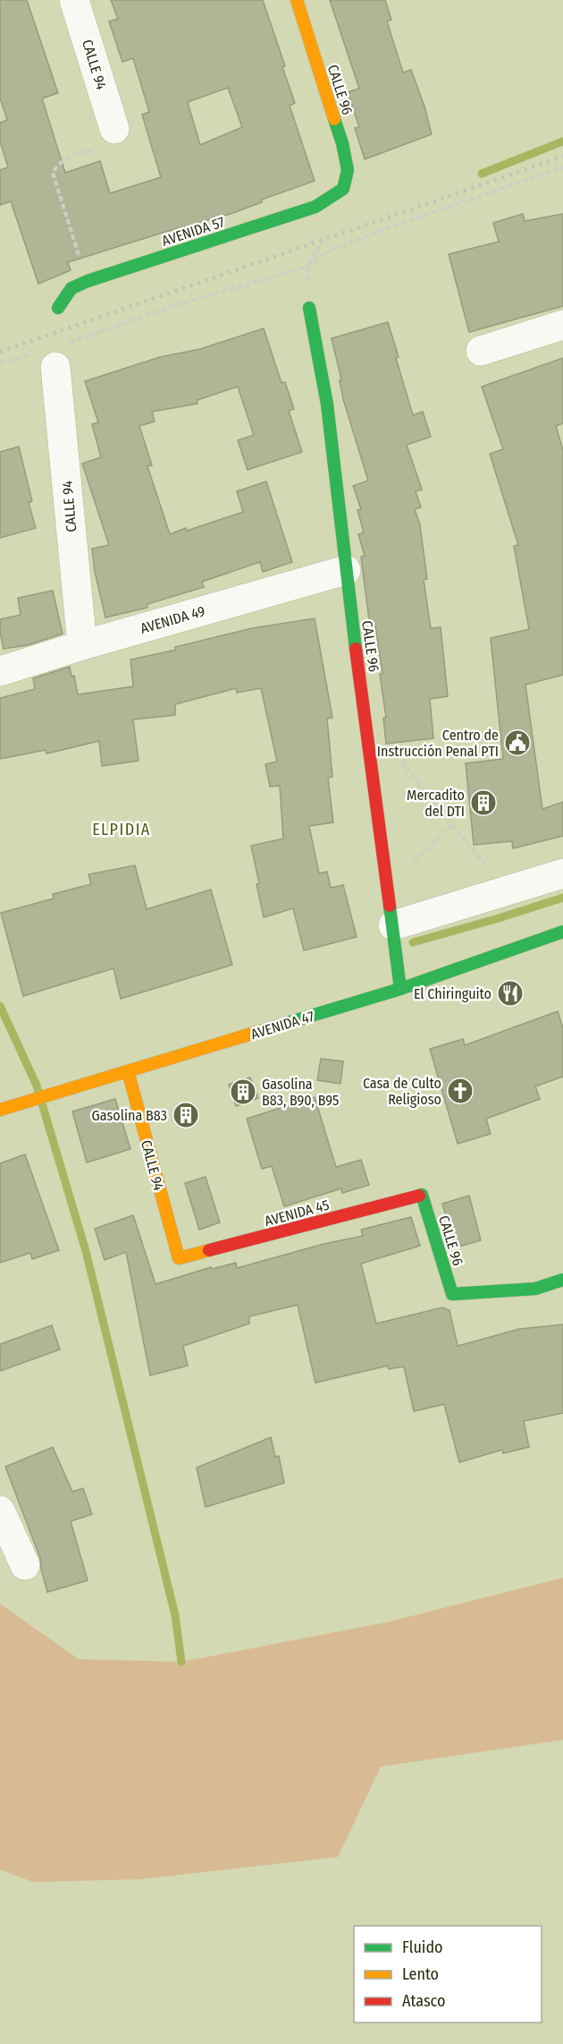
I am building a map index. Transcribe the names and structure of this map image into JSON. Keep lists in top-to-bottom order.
{
  "streets": {
    "street": [
      "CALLE 94",
      "CALLE 96",
      "AVENIDA 57",
      "AVENIDA 49",
      "AVENIDA 47",
      "AVENIDA 45"
    ]
  },
  "crossings": [
    ["CALLE 94", "AVENIDA 49"],
    ["CALLE 94", "AVENIDA 47"],
    ["CALLE 94", "AVENIDA 45"],
    ["CALLE 96", "AVENIDA 57"],
    ["CALLE 96", "AVENIDA 49"],
    ["CALLE 96", "AVENIDA 47"],
    ["CALLE 96", "AVENIDA 45"]
  ],
  "districts": ["ELPIDIA"],
  "places": {
    "public building": ["Centro de Instrucción Penal PTI"],
    "building": ["Mercadito del DTI", "Gasolina B83, B90, B95", "Gasolina B83"],
    "restaurant": ["El Chiringuito"],
    "church": ["Casa de Culto Religioso"]
  },
  "legend": ["Fluido", "Lento", "Atasco"]
}
